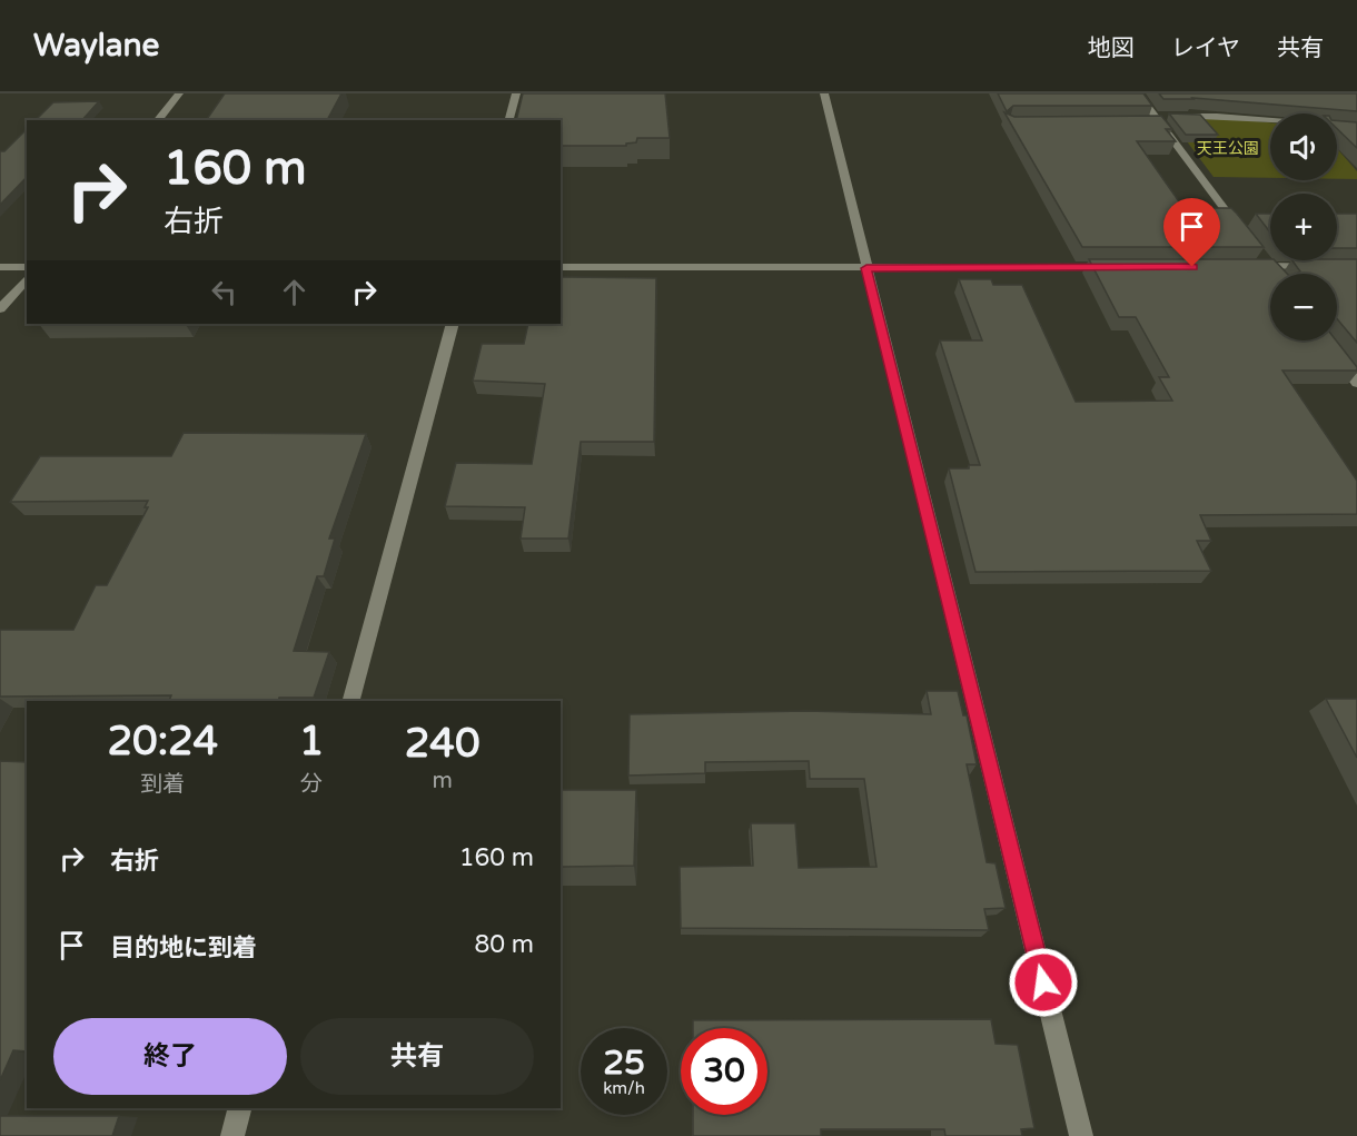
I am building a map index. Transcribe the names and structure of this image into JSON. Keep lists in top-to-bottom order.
{
  "parks": ["天王公園"],
  "page": {
    "header": "Waylane",
    "nav": ["地図", "レイヤ", "共有"],
    "map_buttons": ["+", "−"],
    "turn": ["160 m", "右折"],
    "eta": [
      "20:24",
      "到着",
      "1",
      "分",
      "240",
      "m"
    ],
    "list": [
      {
        "name": "右折",
        "value": "160 m"
      },
      {
        "name": "目的地に到着",
        "value": "80 m"
      }
    ],
    "buttons": ["終了", "共有"],
    "speed": "25 km/h",
    "limit": "30"
  }
}
